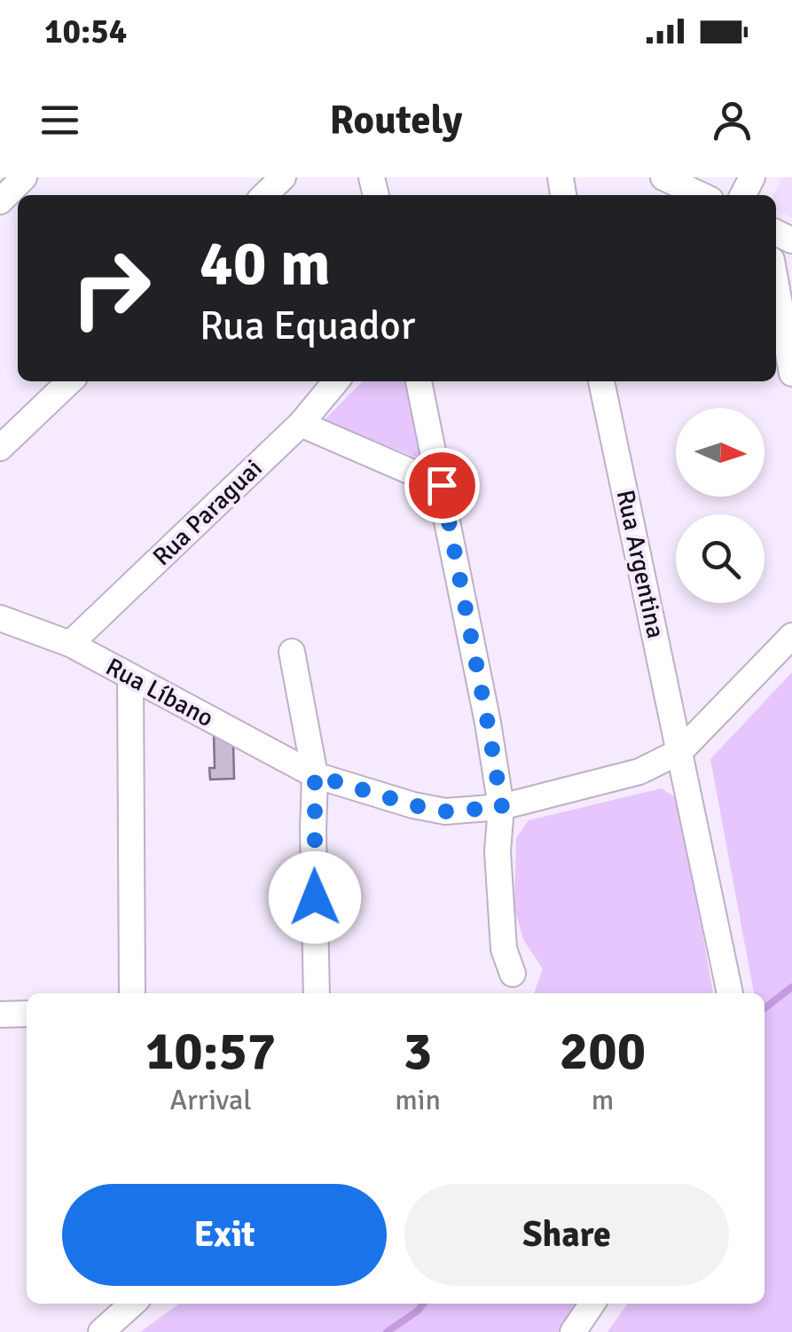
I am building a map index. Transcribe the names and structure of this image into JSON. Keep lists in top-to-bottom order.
{
  "streets": {
    "street": ["Rua Paraguai", "Rua Argentina", "Rua Líbano"]
  },
  "crossings": [
    ["Rua Paraguai", "Rua Líbano"],
    ["Rua Argentina", "Rua Líbano"]
  ],
  "north": "right",
  "page": {
    "status": "10:54",
    "header": "Routely",
    "turn": ["40 m", "Rua Equador"],
    "eta": [
      "10:57",
      "Arrival",
      "3",
      "min",
      "200",
      "m"
    ],
    "buttons": ["Exit", "Share"]
  }
}
